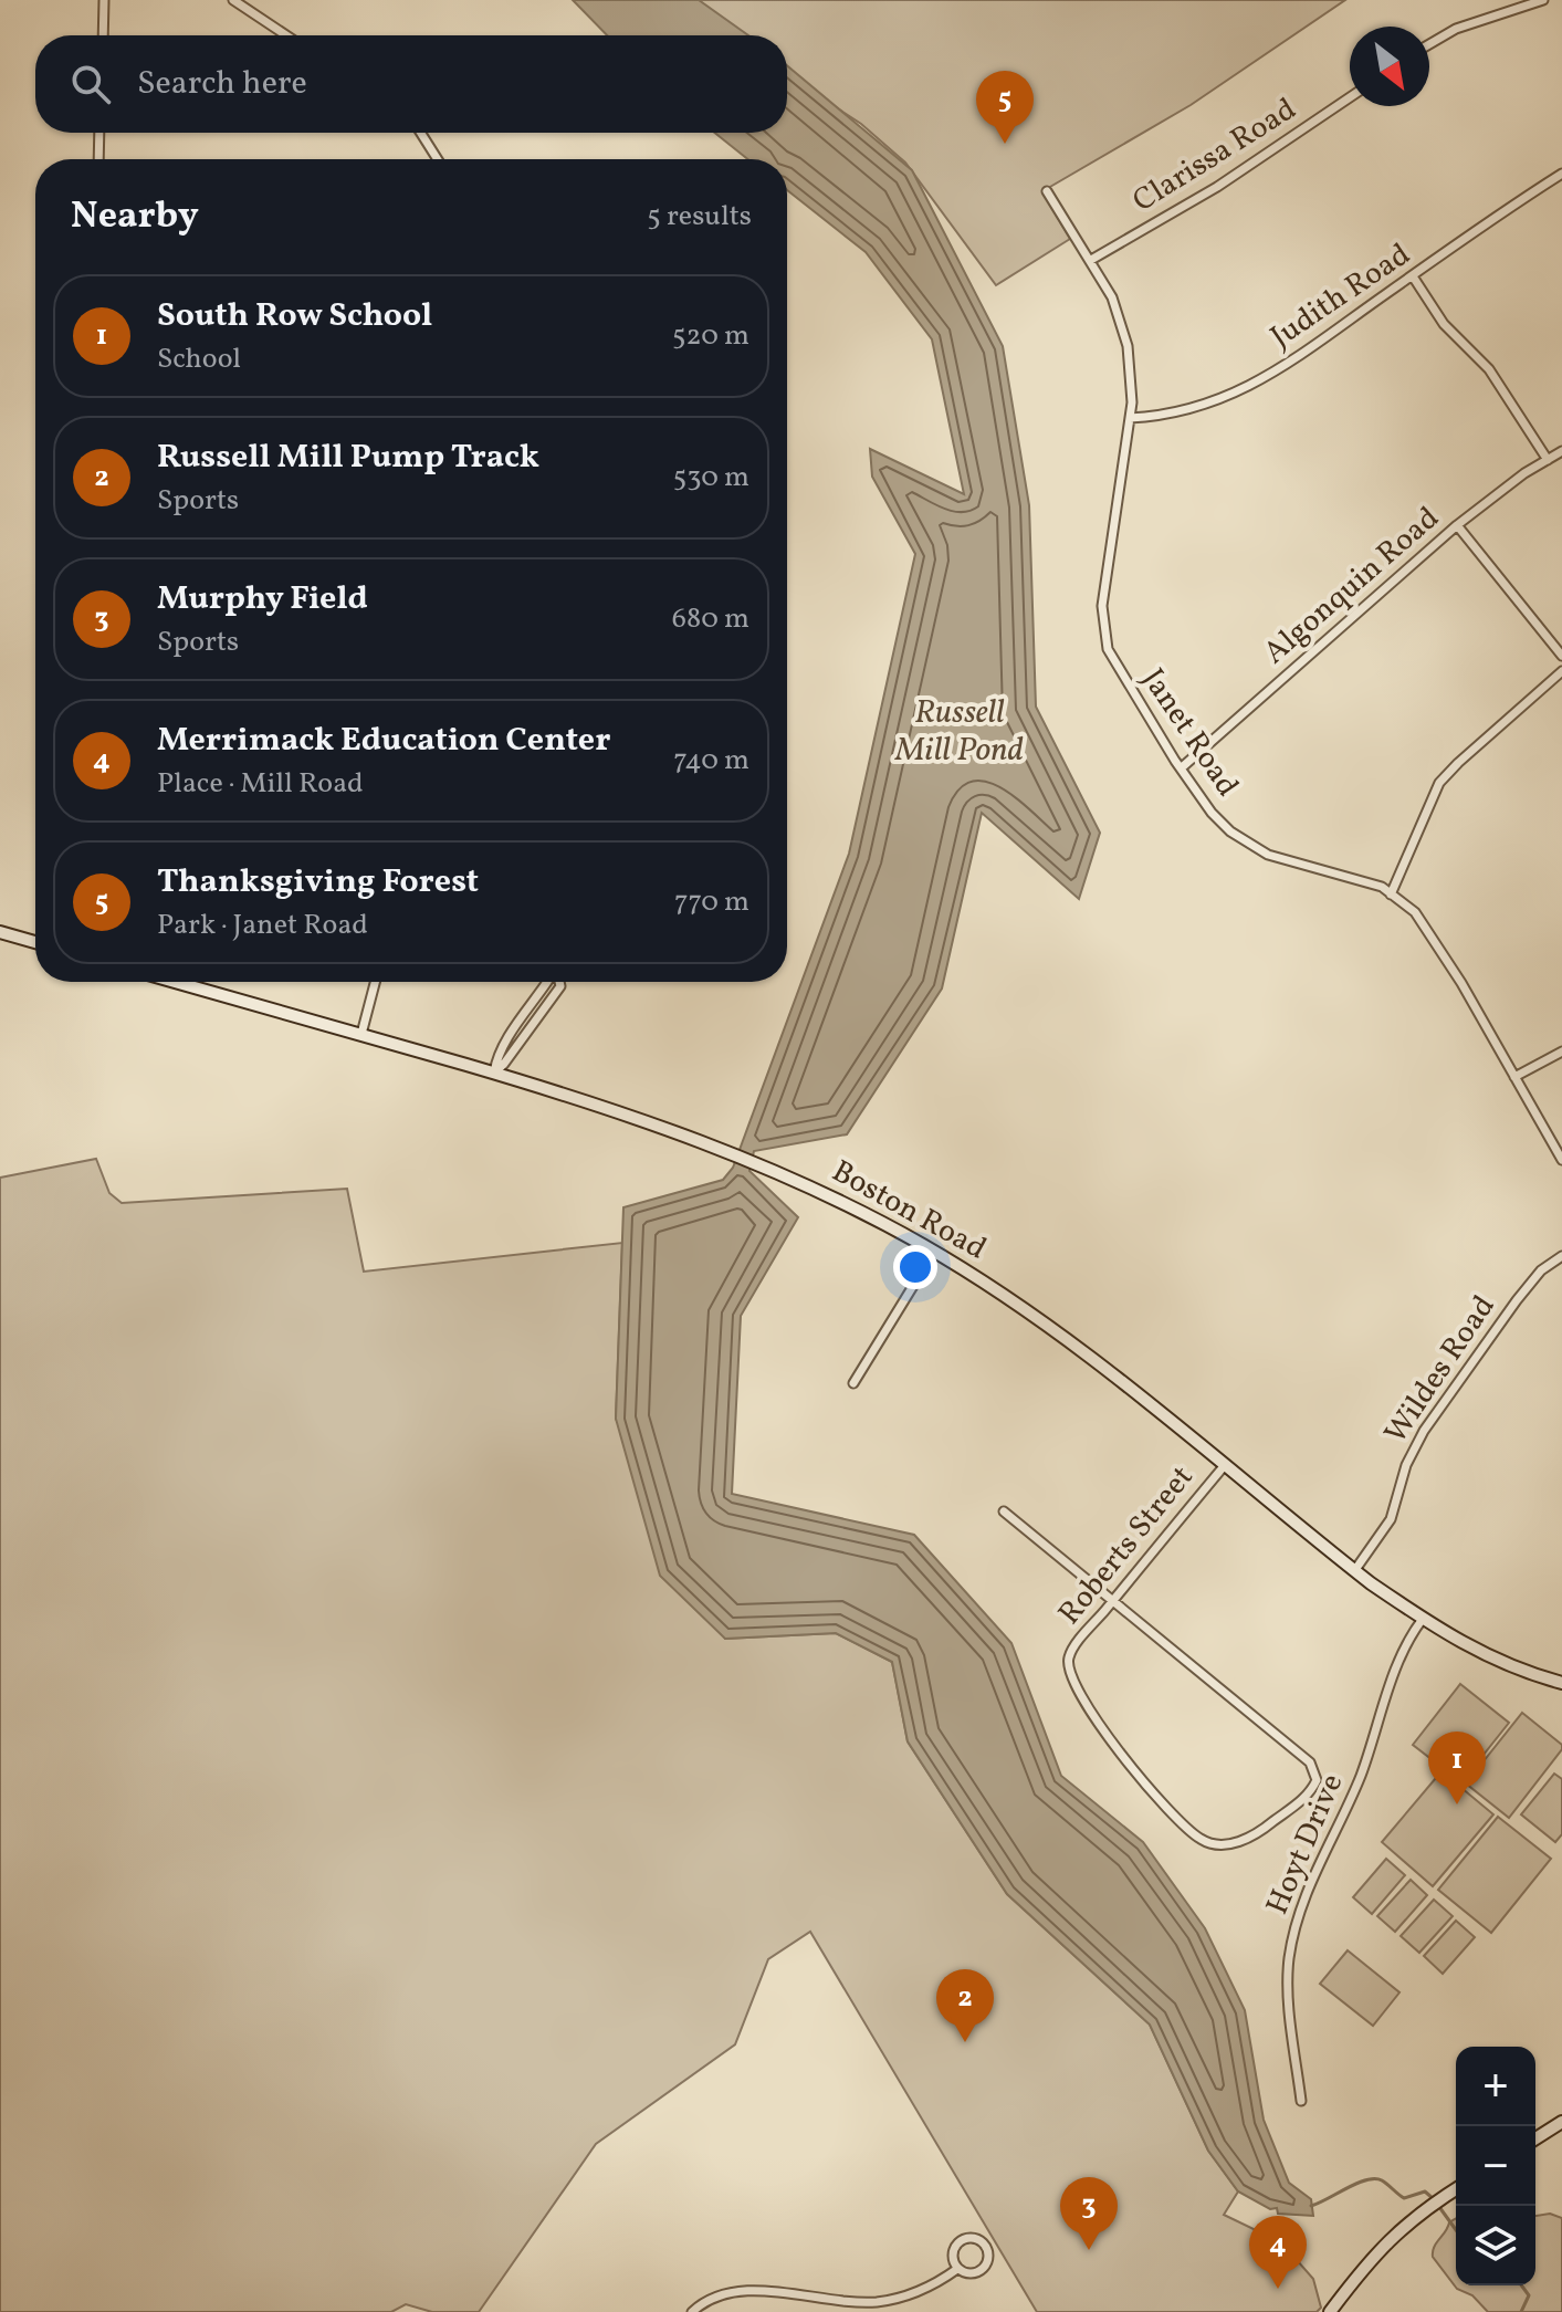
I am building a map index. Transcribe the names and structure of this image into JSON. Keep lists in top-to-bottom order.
{
  "streets": {
    "main road": ["Boston Road"],
    "street": [
      "Clarissa Road",
      "Judith Road",
      "Algonquin Road",
      "Janet Road",
      "Wildes Road",
      "Roberts Street",
      "Hoyt Drive"
    ]
  },
  "crossings": [
    ["Clarissa Road", "Janet Road"],
    ["Judith Road", "Janet Road"],
    ["Algonquin Road", "Janet Road"],
    ["Boston Road", "Wildes Road"],
    ["Boston Road", "Roberts Street"],
    ["Boston Road", "Hoyt Drive"]
  ],
  "water": ["Russell Mill Pond"],
  "north": "bottom right",
  "page": {
    "search": "Search here",
    "pins": [
      "5",
      "1",
      "2",
      "3",
      "4"
    ],
    "heading": ["Nearby", "5 results"],
    "list": [
      {
        "mark": "1",
        "name": "South Row School",
        "note": "School",
        "value": "520 m"
      },
      {
        "mark": "2",
        "name": "Russell Mill Pump Track",
        "note": "Sports",
        "value": "530 m"
      },
      {
        "mark": "3",
        "name": "Murphy Field",
        "note": "Sports",
        "value": "680 m"
      },
      {
        "mark": "4",
        "name": "Merrimack Education Center",
        "note": "Place · Mill Road",
        "value": "740 m"
      },
      {
        "mark": "5",
        "name": "Thanksgiving Forest",
        "note": "Park · Janet Road",
        "value": "770 m"
      }
    ],
    "map_buttons": ["+", "−"]
  }
}
